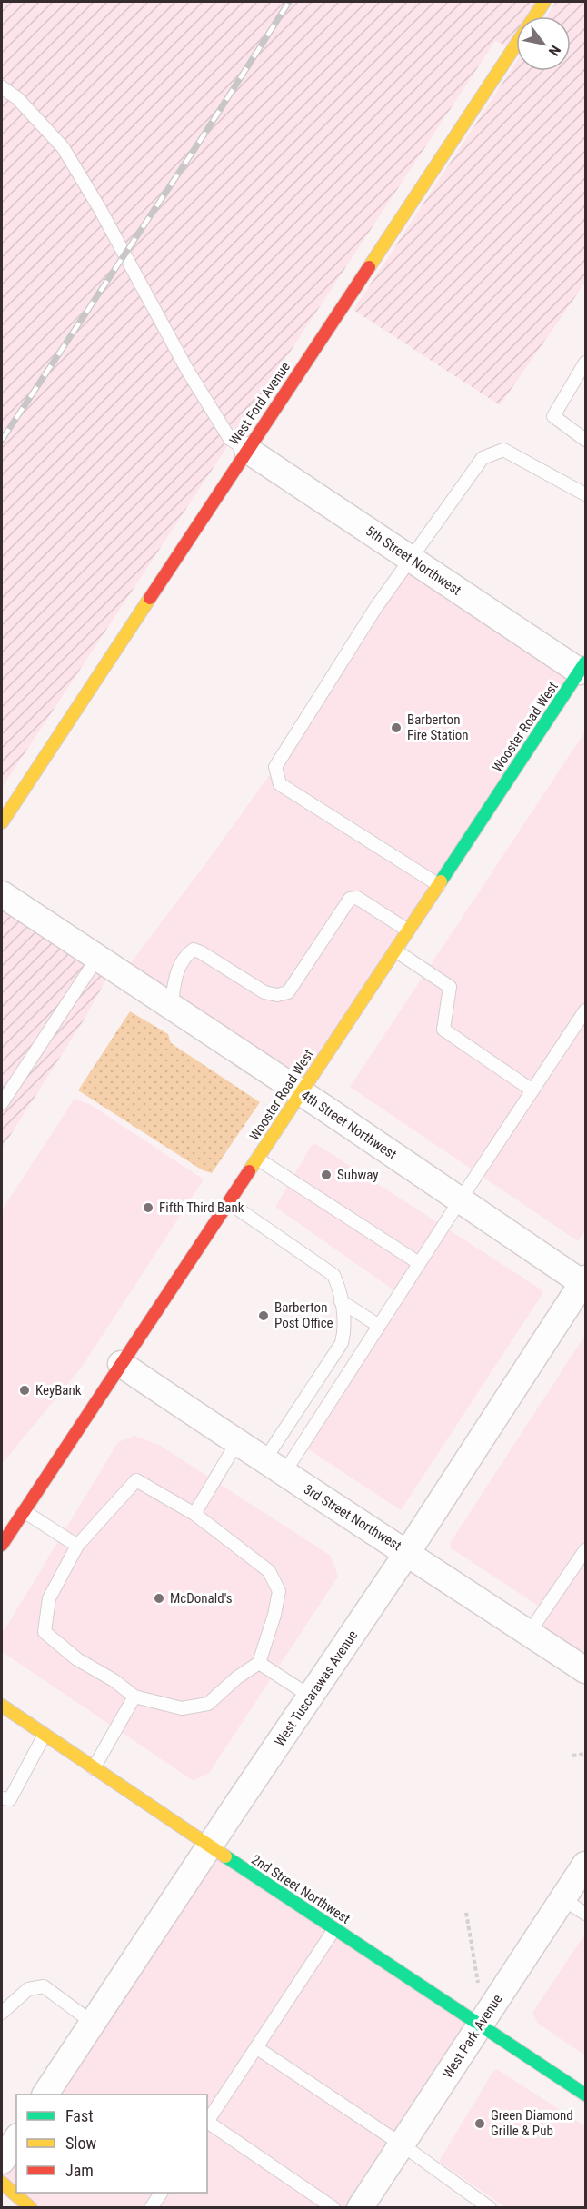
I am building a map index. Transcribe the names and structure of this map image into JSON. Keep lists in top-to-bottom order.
{
  "streets": {
    "street": [
      "West Ford Avenue",
      "5th Street Northwest",
      "Wooster Road West",
      "4th Street Northwest",
      "3rd Street Northwest",
      "West Tuscarawas Avenue",
      "2nd Street Northwest",
      "West Park Avenue"
    ]
  },
  "crossings": [
    ["West Ford Avenue", "5th Street Northwest"],
    ["5th Street Northwest", "Wooster Road West"],
    ["Wooster Road West", "4th Street Northwest"],
    ["Wooster Road West", "3rd Street Northwest"],
    ["4th Street Northwest", "West Tuscarawas Avenue"],
    ["3rd Street Northwest", "West Tuscarawas Avenue"],
    ["West Tuscarawas Avenue", "2nd Street Northwest"],
    ["2nd Street Northwest", "West Park Avenue"]
  ],
  "places": [
    "Barberton Fire Station",
    "Subway",
    "Fifth Third Bank",
    "Barberton Post Office",
    "KeyBank",
    "McDonald's",
    "Green Diamond Grille & Pub"
  ],
  "legend": ["Fast", "Slow", "Jam"],
  "north": "bottom right"
}
